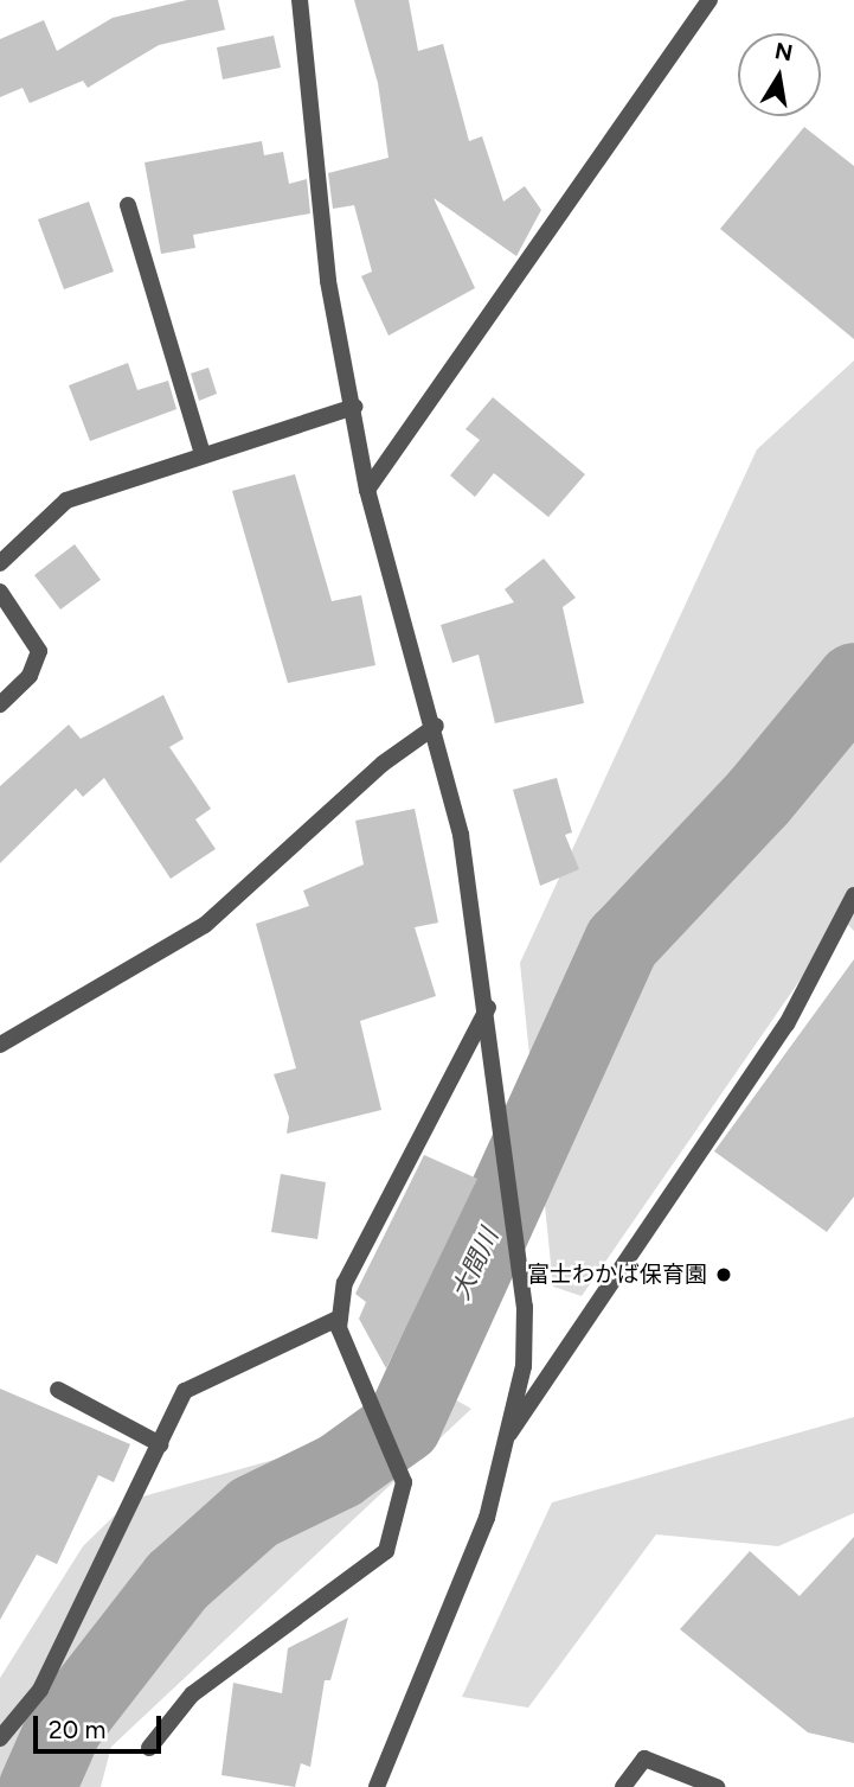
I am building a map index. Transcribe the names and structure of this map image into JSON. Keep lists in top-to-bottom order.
{
  "water": ["大間川"],
  "places": ["富士わかば保育園"],
  "scale_bar": "20 m",
  "north": "top"
}
